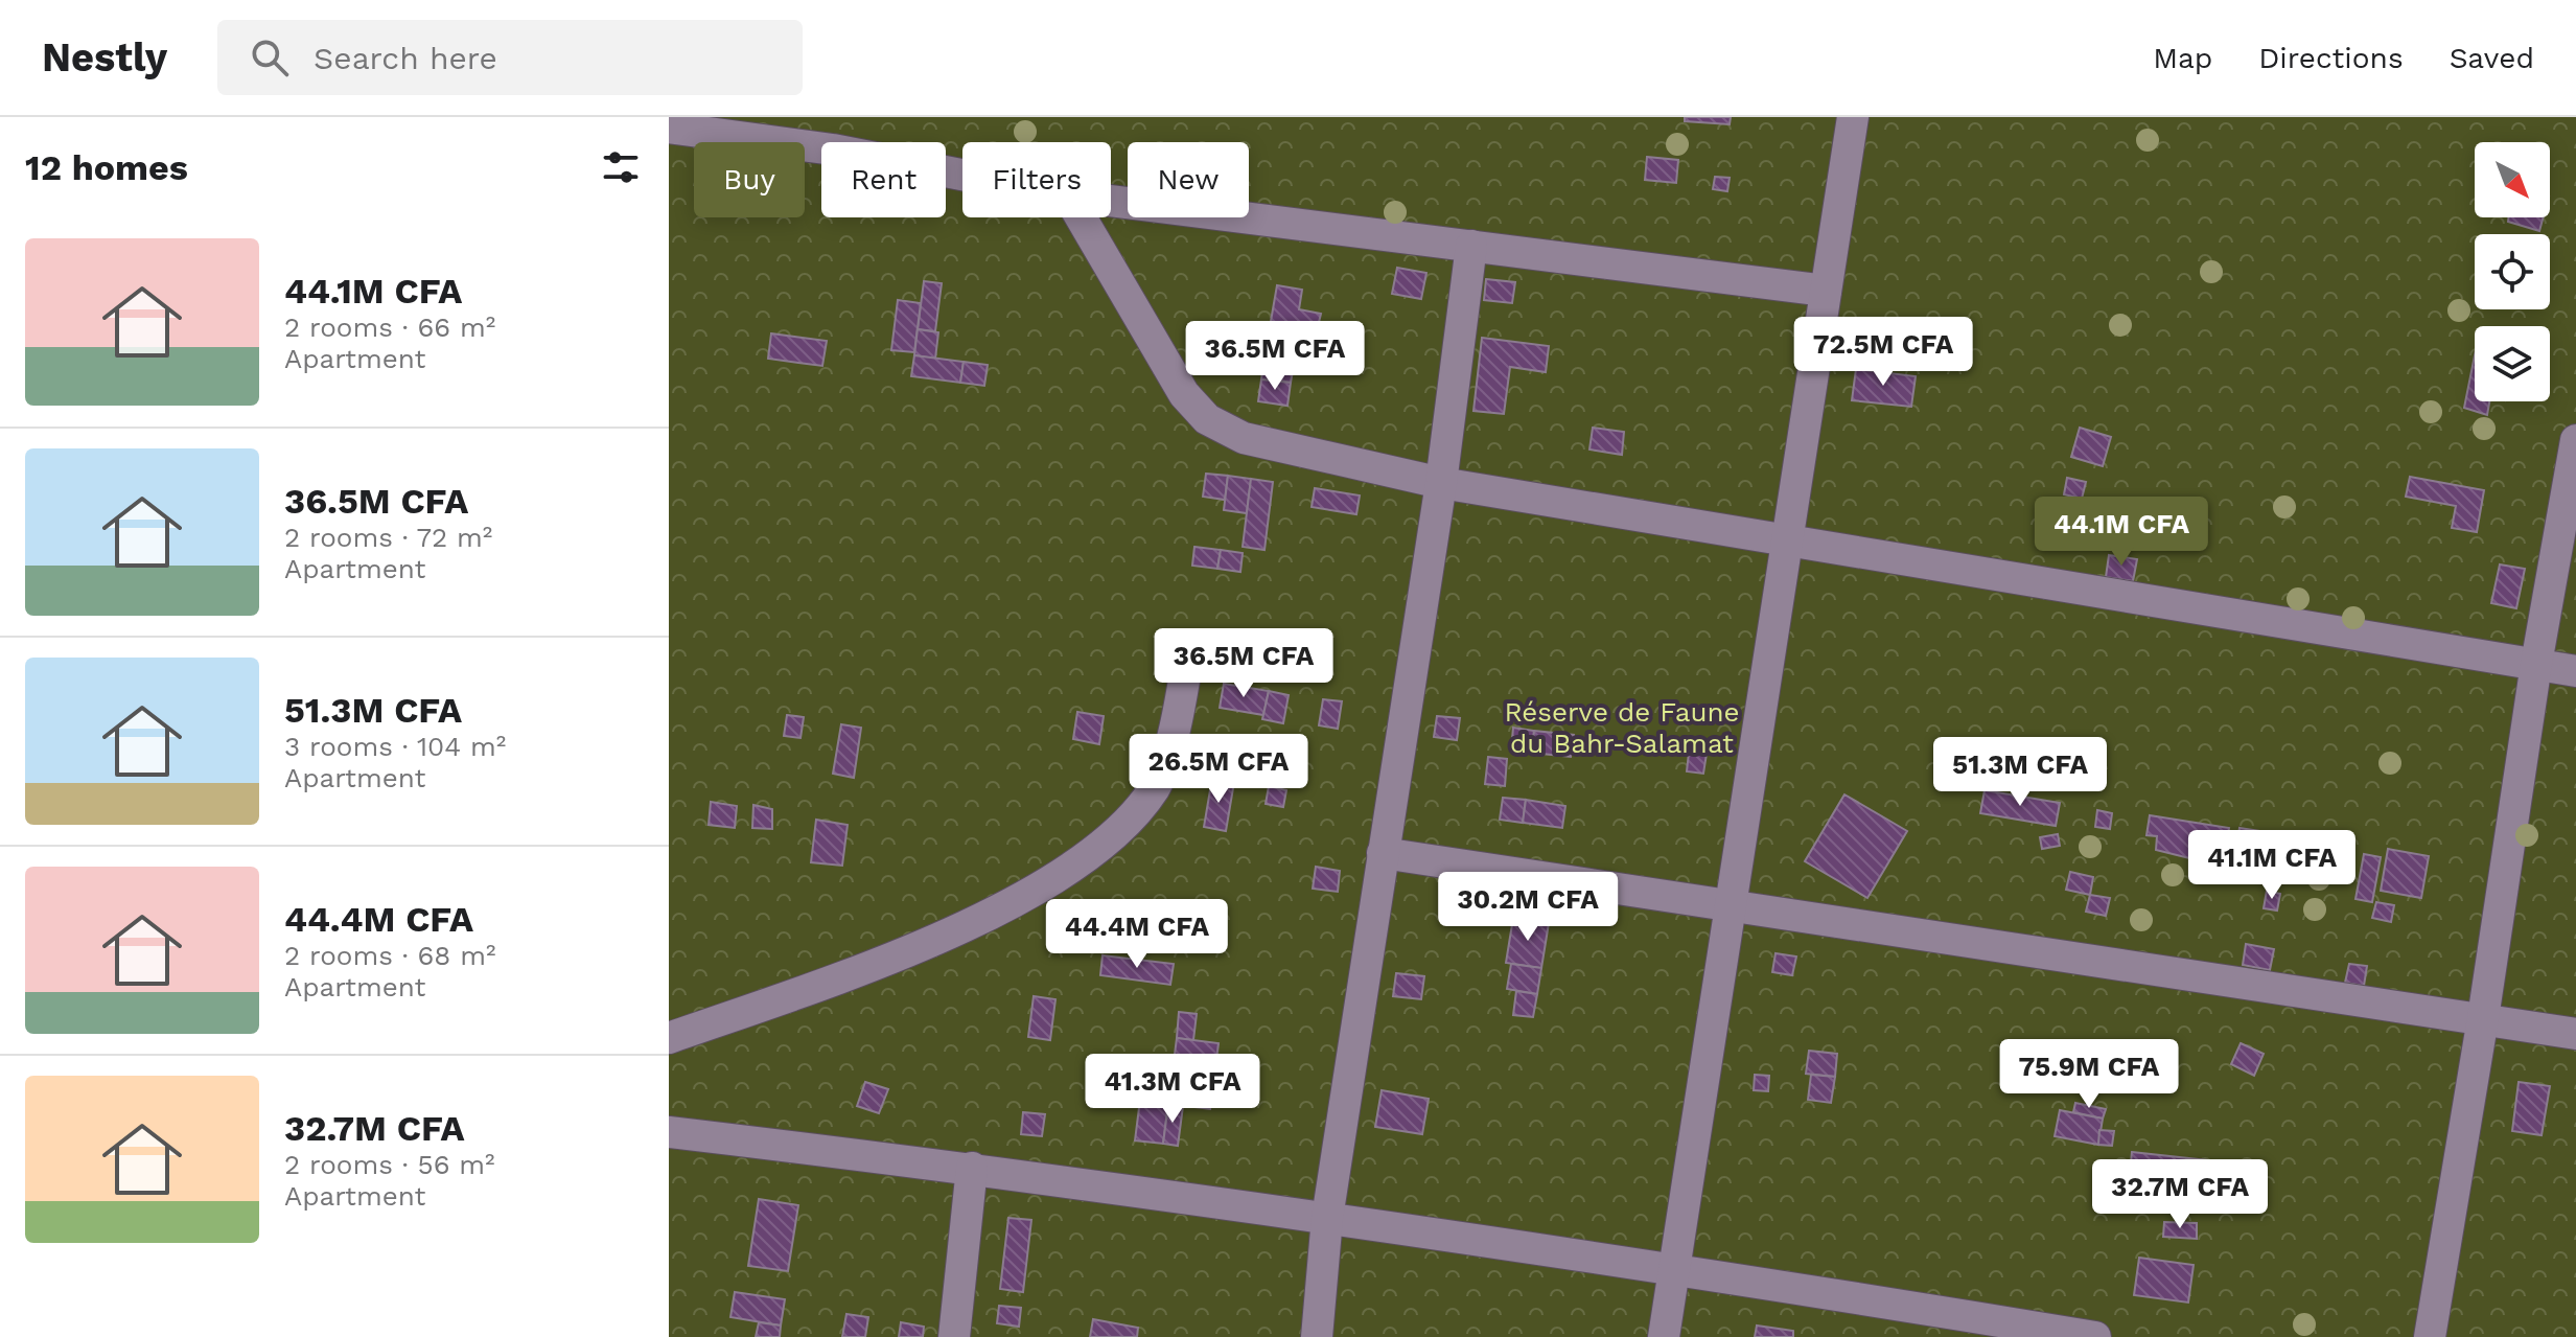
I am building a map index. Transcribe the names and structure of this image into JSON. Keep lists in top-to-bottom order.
{
  "parks": ["Réserve de Faune du Bahr-Salamat"],
  "north": "bottom right",
  "page": {
    "header": "Nestly",
    "search": "Search here",
    "nav": ["Map", "Directions", "Saved"],
    "heading": "12 homes",
    "chip": [
      "Buy",
      "Rent",
      "Filters",
      "New"
    ],
    "list": [
      {
        "name": "44.1M CFA",
        "note": "2 rooms · 66 m² · Apartment"
      },
      {
        "name": "36.5M CFA",
        "note": "2 rooms · 72 m² · Apartment"
      },
      {
        "name": "51.3M CFA",
        "note": "3 rooms · 104 m² · Apartment"
      },
      {
        "name": "44.4M CFA",
        "note": "2 rooms · 68 m² · Apartment"
      },
      {
        "name": "32.7M CFA",
        "note": "2 rooms · 56 m² · Apartment"
      }
    ],
    "price": [
      "72.5M CFA",
      "36.5M CFA",
      "44.1M CFA",
      "36.5M CFA",
      "26.5M CFA",
      "51.3M CFA",
      "41.1M CFA",
      "30.2M CFA",
      "44.4M CFA",
      "75.9M CFA",
      "41.3M CFA",
      "32.7M CFA"
    ]
  }
}
